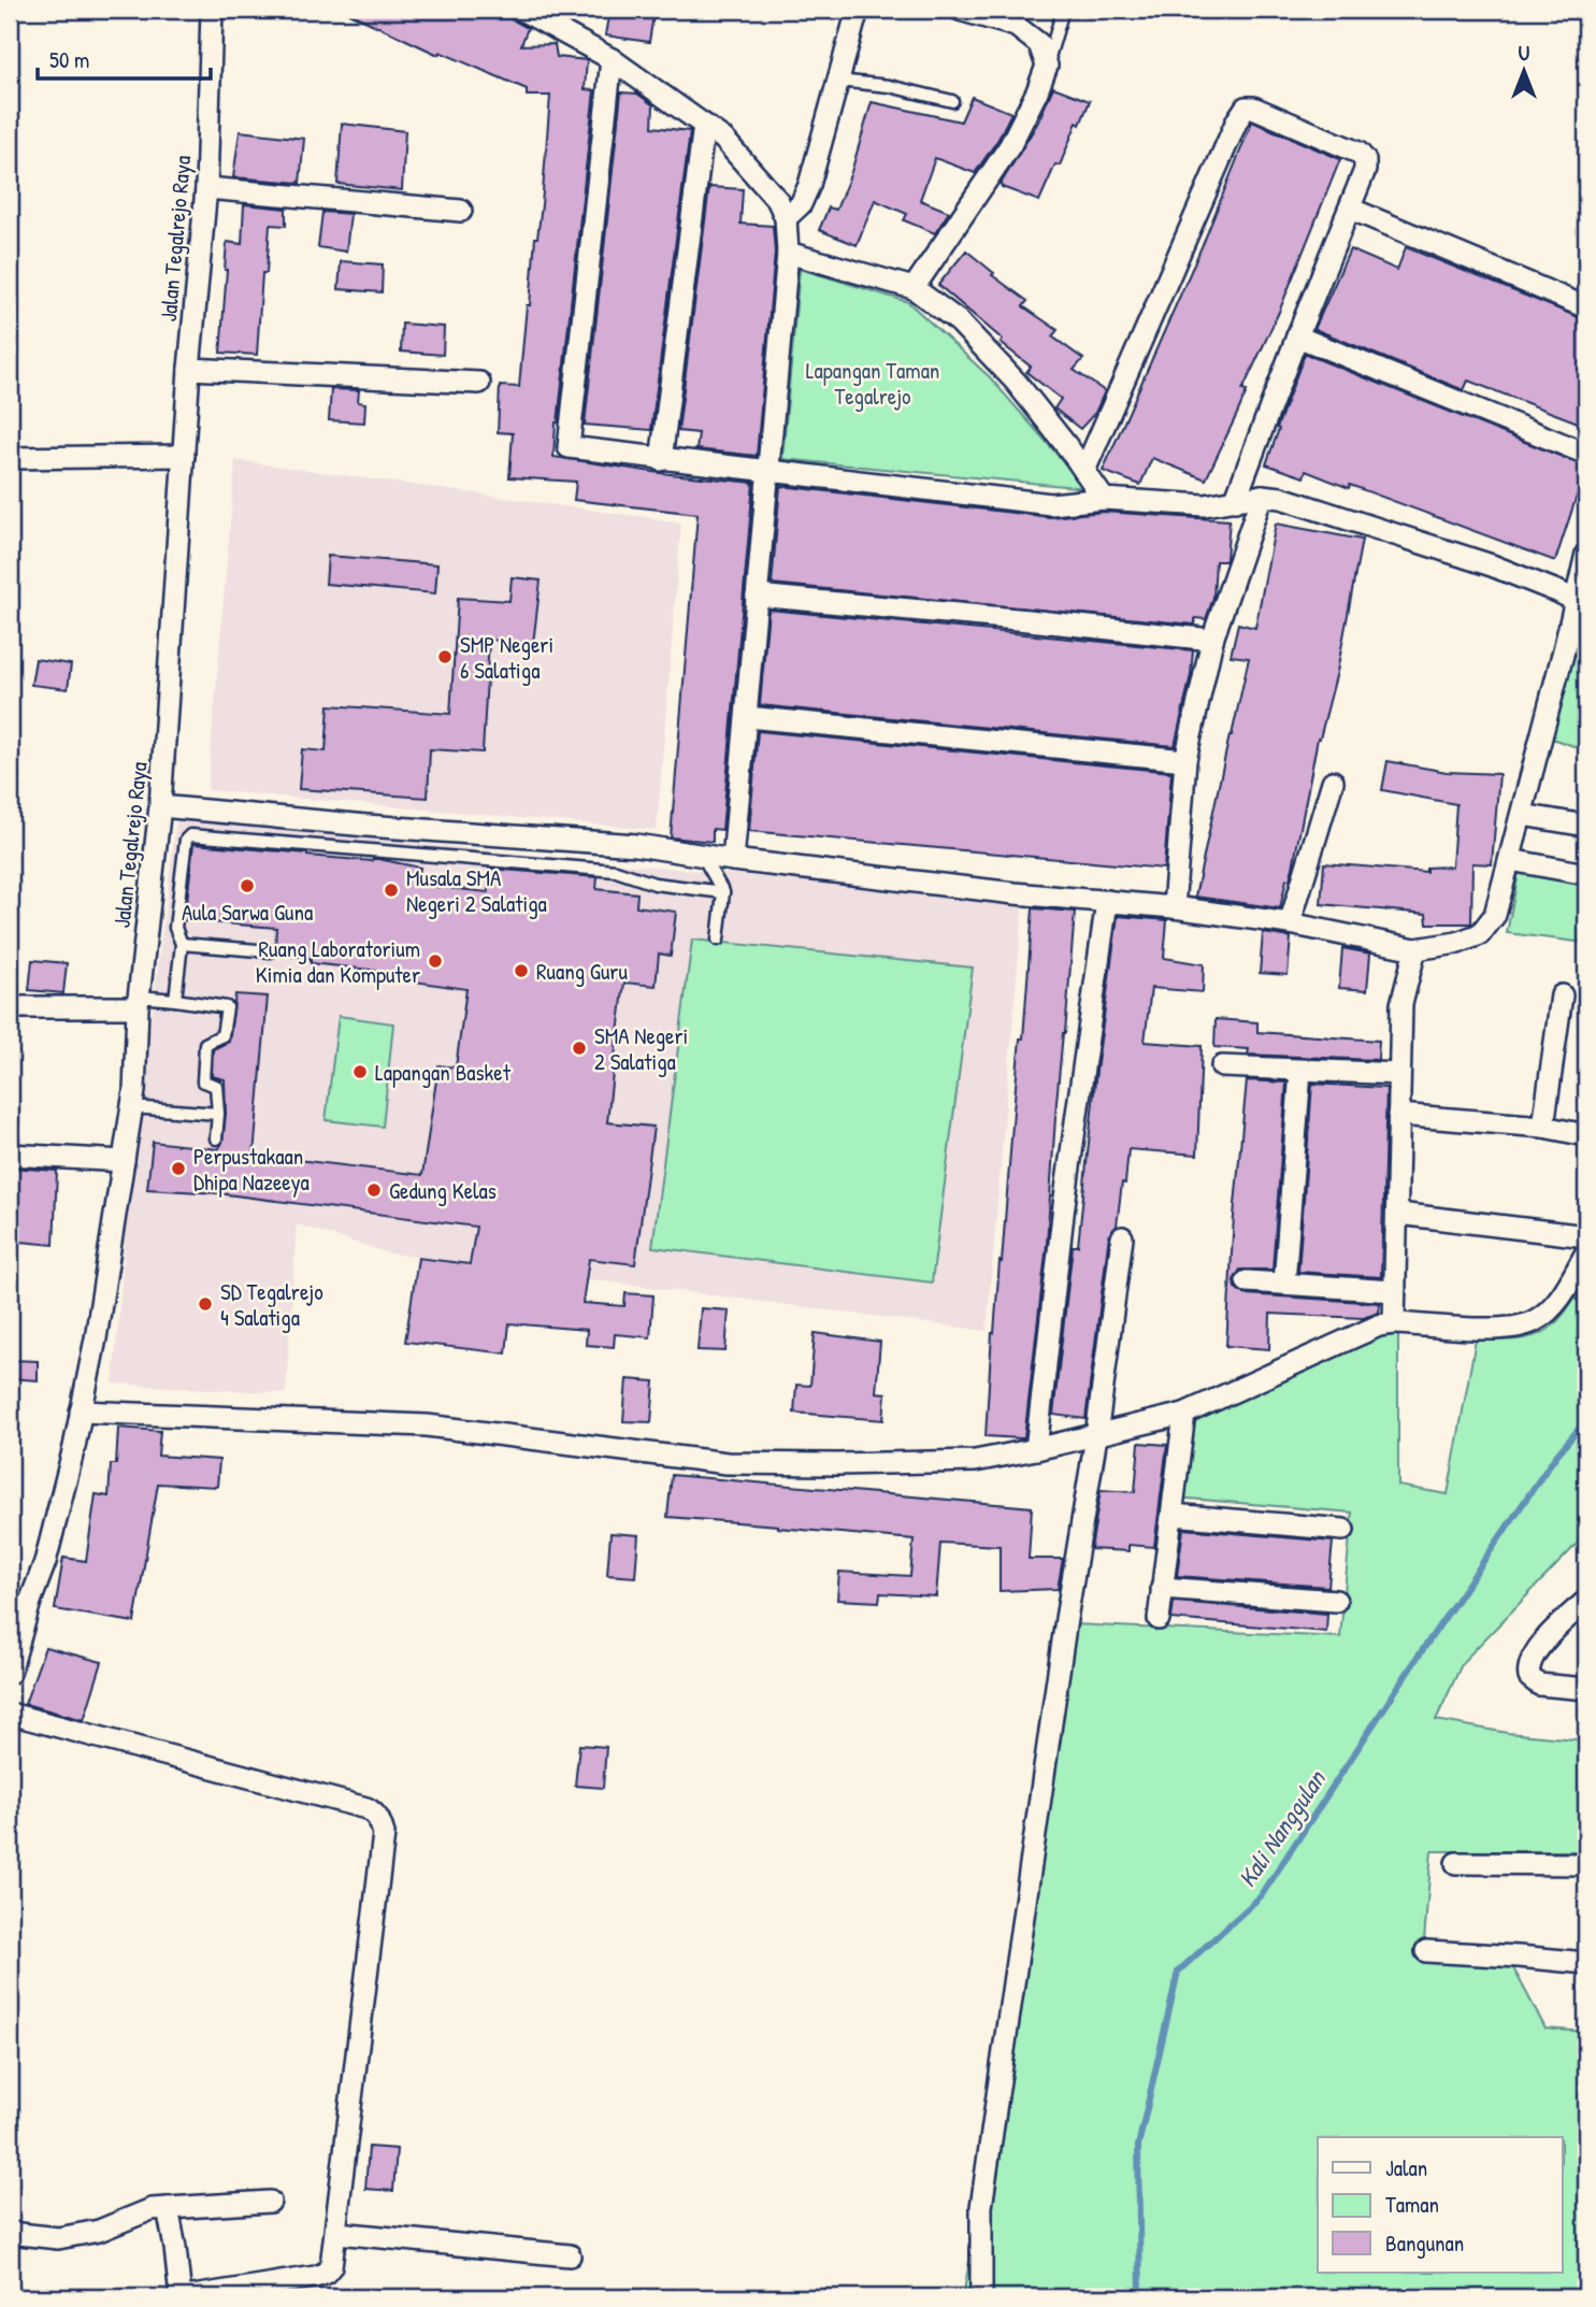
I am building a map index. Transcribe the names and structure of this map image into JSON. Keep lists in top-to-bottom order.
{
  "streets": {
    "street": ["Jalan Tegalrejo Raya"]
  },
  "water": ["Kali Nanggulan"],
  "parks": ["Lapangan Taman Tegalrejo"],
  "places": [
    "SMP Negeri 6 Salatiga",
    "Aula Sarwa Guna",
    "Musala SMA Negeri 2 Salatiga",
    "Ruang Laboratorium Kimia dan Komputer",
    "Ruang Guru",
    "SMA Negeri 2 Salatiga",
    "Lapangan Basket",
    "Perpustakaan Dhipa Nazeeya",
    "Gedung Kelas",
    "SD Tegalrejo 4 Salatiga"
  ],
  "legend": ["Jalan", "Taman", "Bangunan"],
  "scale_bar": "50 m",
  "north": "top"
}
